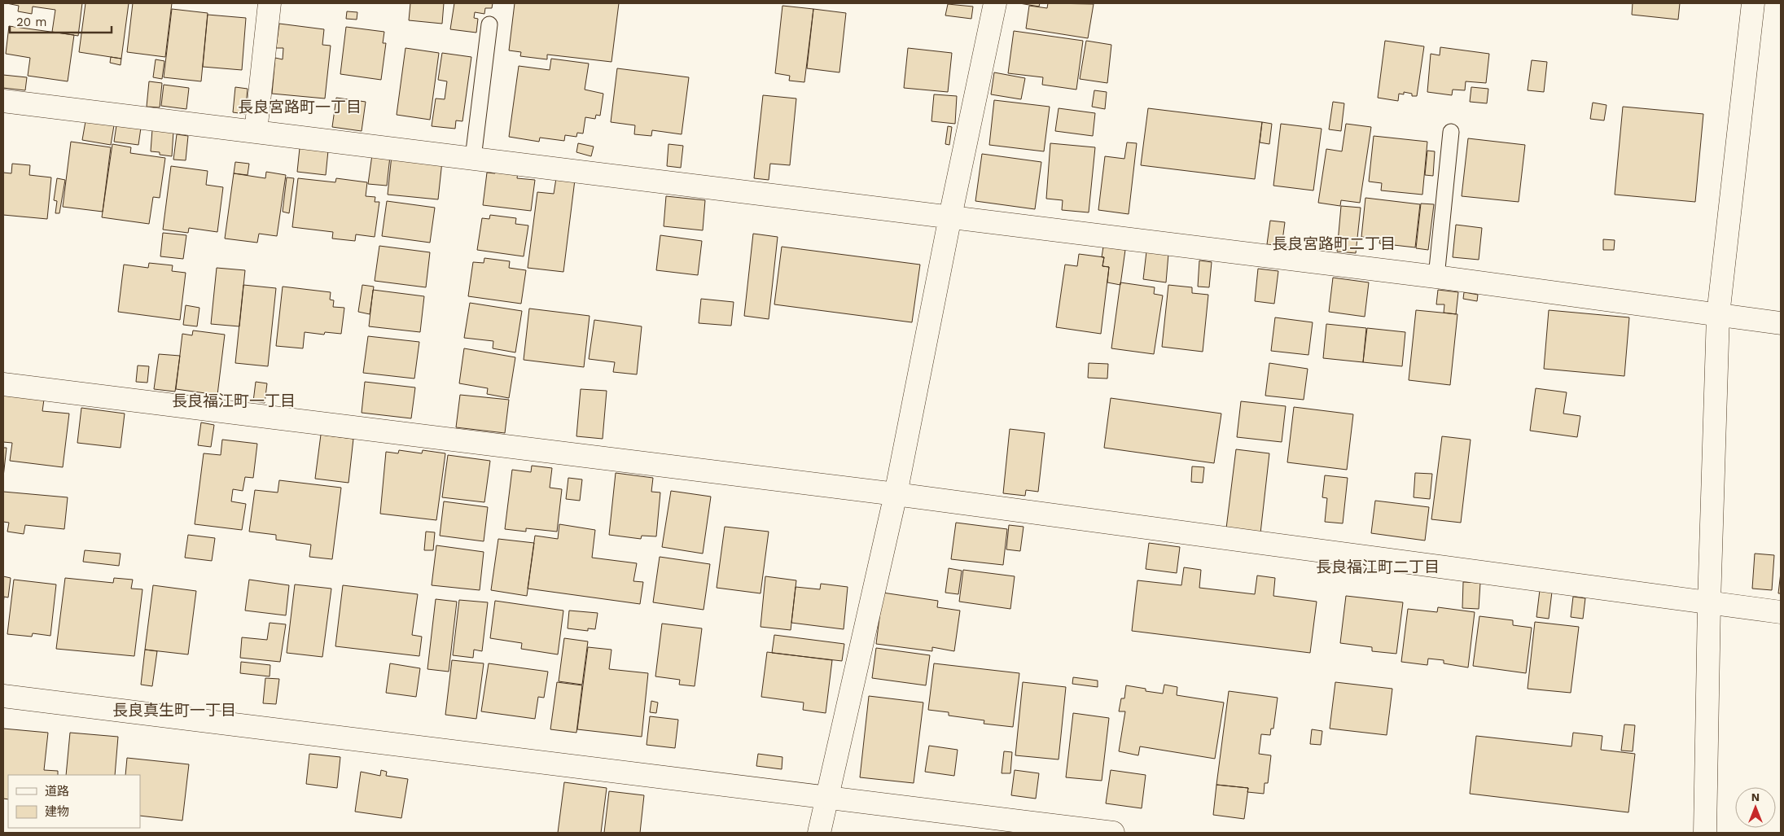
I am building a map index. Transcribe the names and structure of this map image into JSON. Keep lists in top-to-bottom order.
{
  "districts": [
    "長良宮路町一丁目",
    "長良宮路町二丁目",
    "長良福江町一丁目",
    "長良福江町二丁目",
    "長良真生町一丁目"
  ],
  "legend": ["道路", "建物"],
  "scale_bar": "20 m",
  "north": "top"
}
